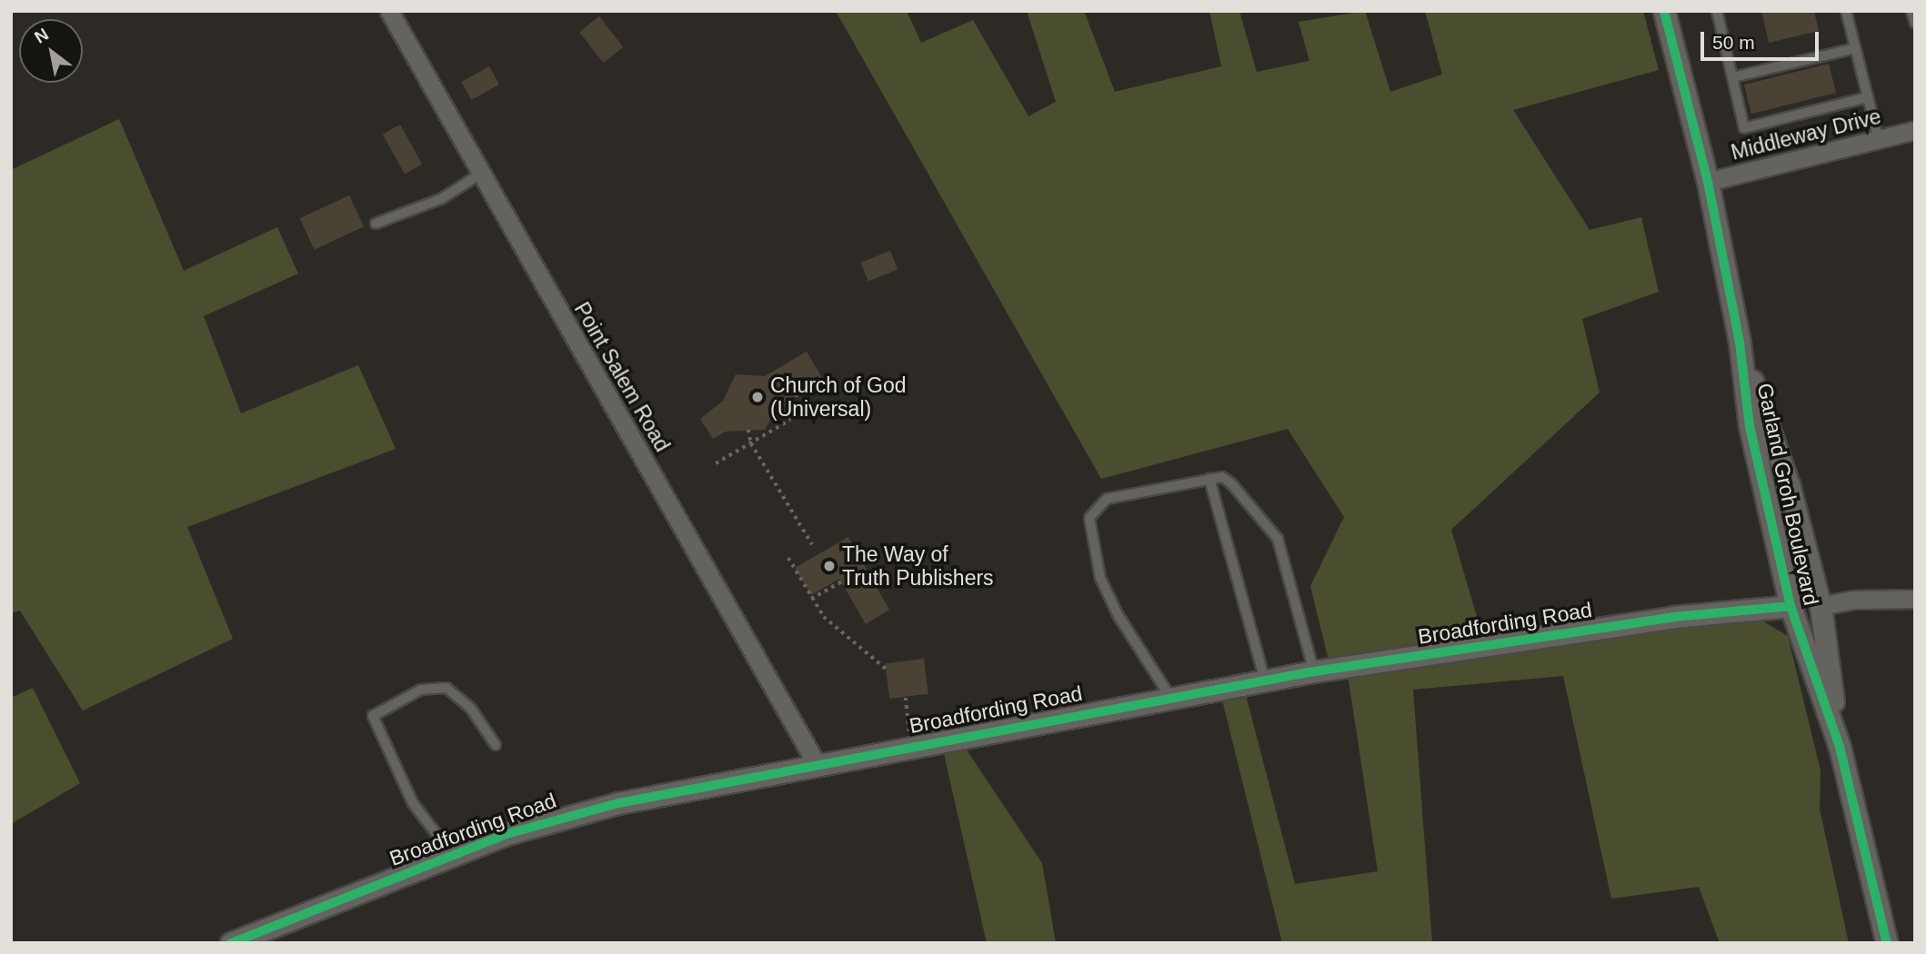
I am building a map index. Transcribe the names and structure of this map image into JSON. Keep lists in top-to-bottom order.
{
  "streets": {
    "street": [
      "Middleway Drive",
      "Point Salem Road",
      "Garland Groh Boulevard",
      "Broadfording Road"
    ]
  },
  "crossings": [
    ["Middleway Drive", "Garland Groh Boulevard"],
    ["Point Salem Road", "Broadfording Road"],
    ["Garland Groh Boulevard", "Broadfording Road"]
  ],
  "places": ["Church of God (Universal)", "The Way of Truth Publishers"],
  "scale_bar": "50 m",
  "north": "top left"
}
